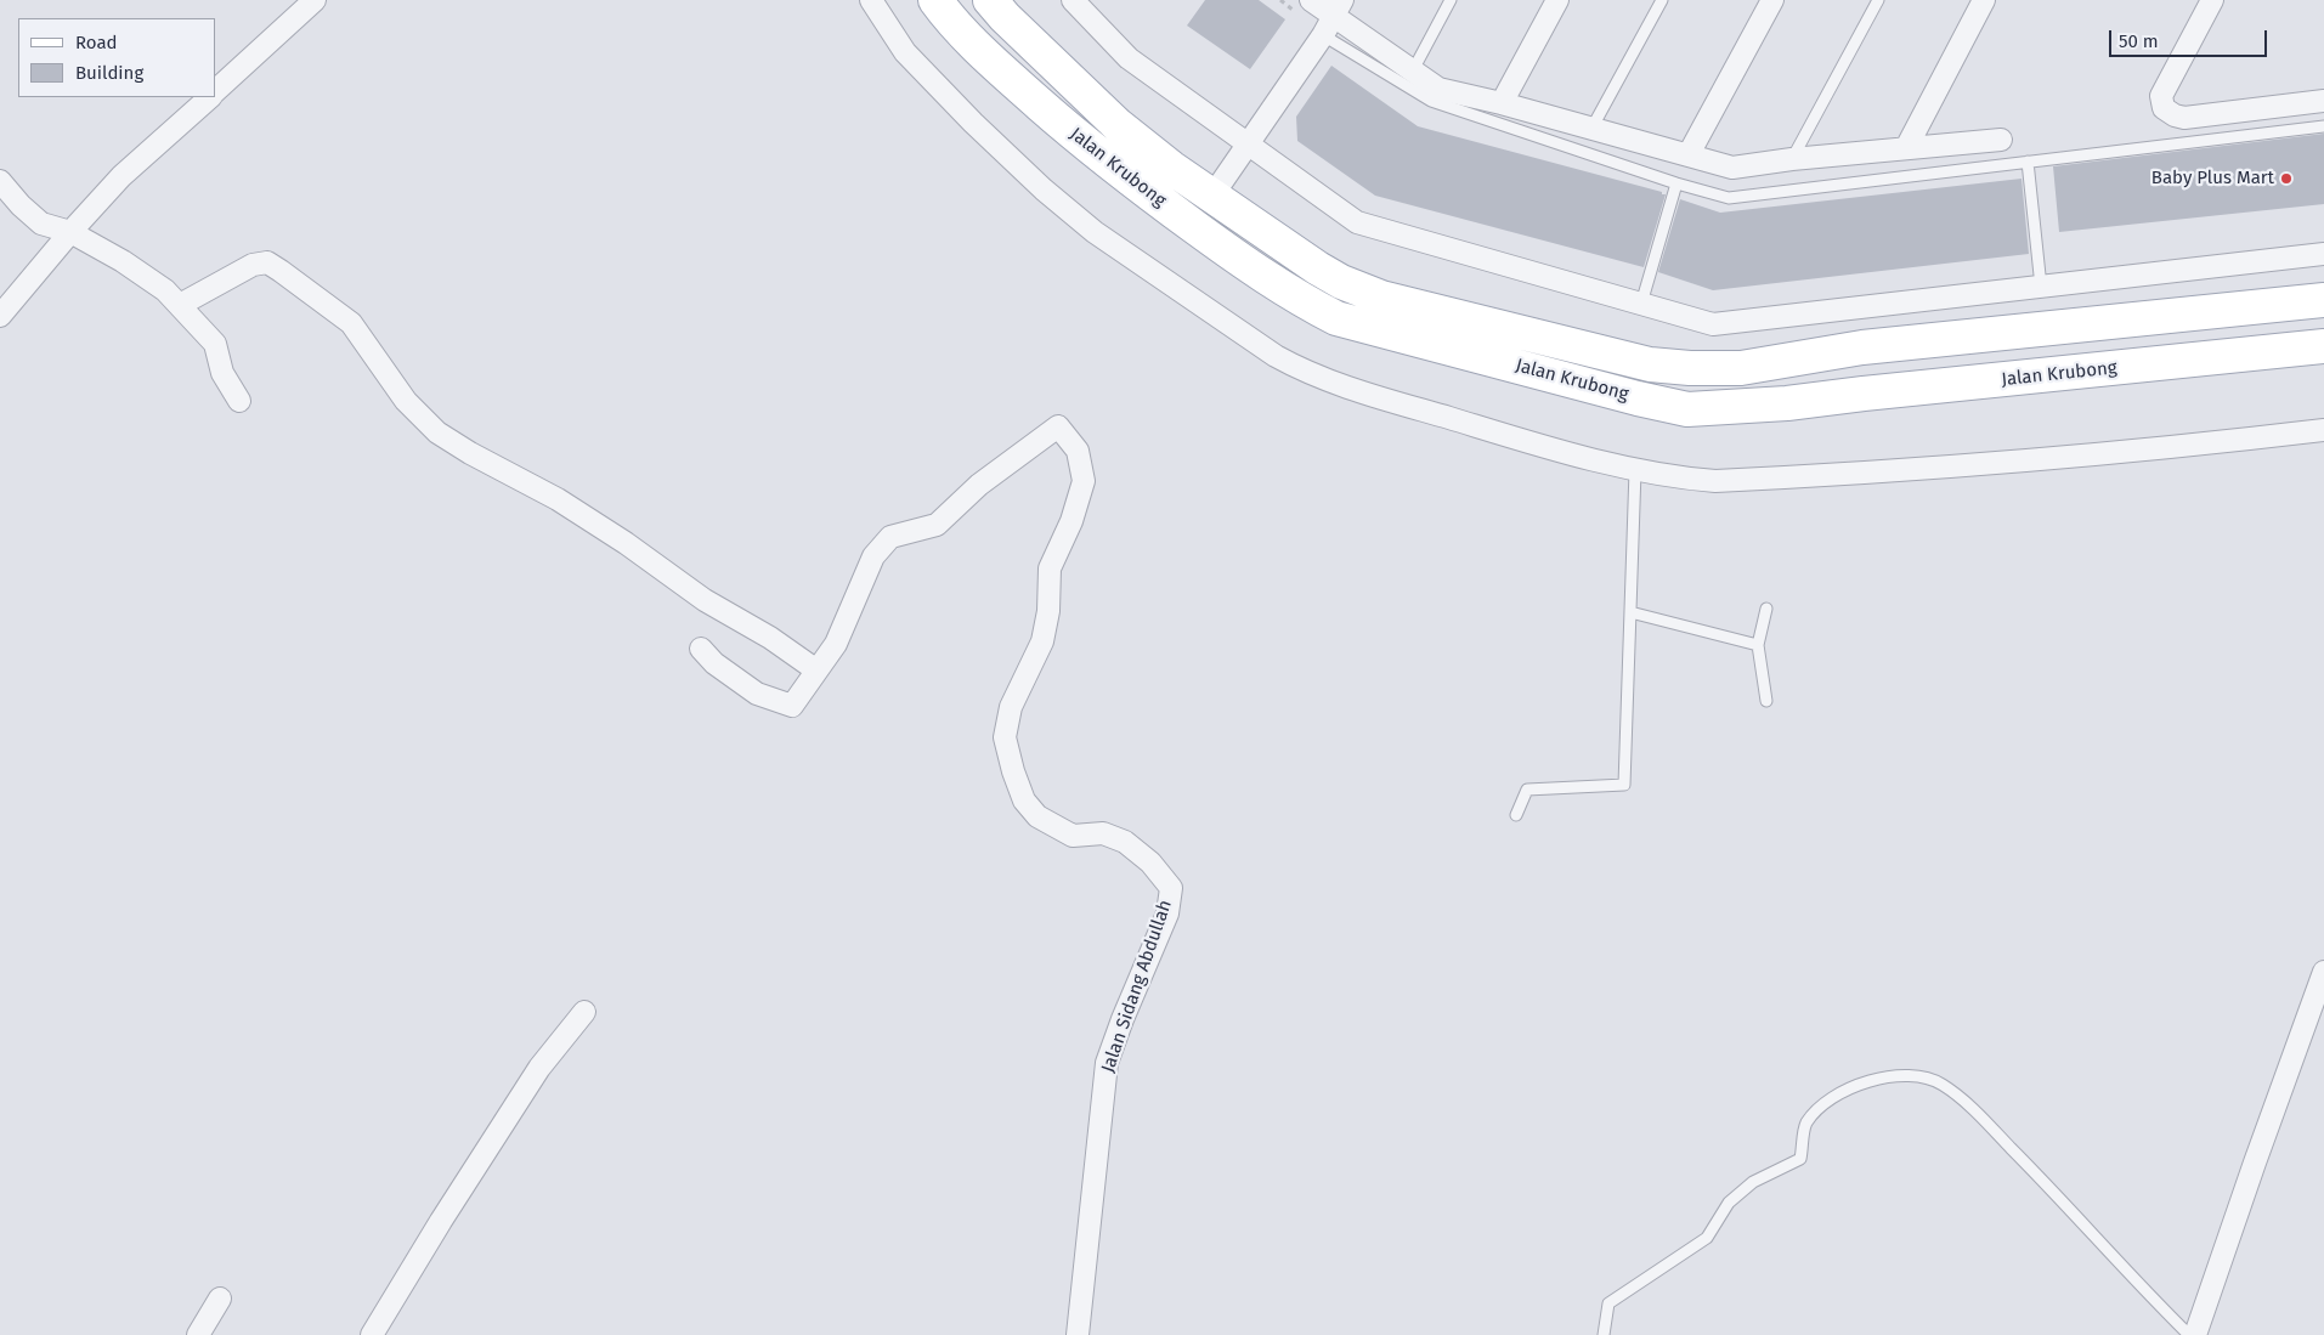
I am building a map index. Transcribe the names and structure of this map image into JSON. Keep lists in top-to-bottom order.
{
  "streets": {
    "main road": ["Jalan Krubong"],
    "street": ["Jalan Sidang Abdullah"]
  },
  "places": ["Baby Plus Mart"],
  "legend": ["Road", "Building"],
  "scale_bar": "50 m"
}
